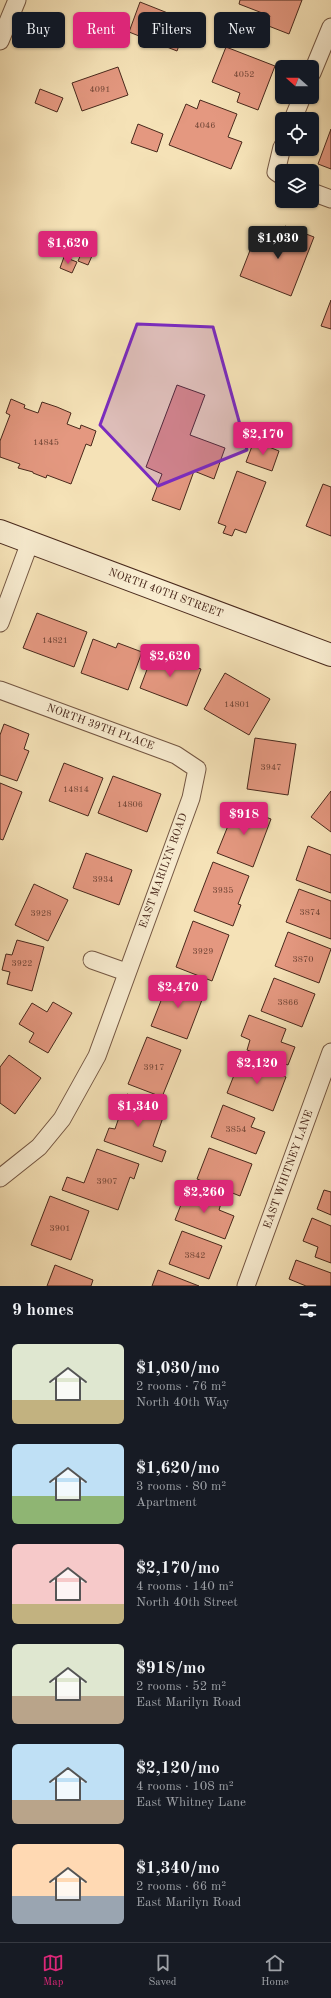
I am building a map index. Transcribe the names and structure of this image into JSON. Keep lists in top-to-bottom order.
{
  "streets": {
    "main road": ["NORTH 40TH STREET"],
    "street": ["NORTH 39TH PLACE", "EAST MARILYN ROAD", "EAST WHITNEY LANE"]
  },
  "crossings": [
    ["NORTH 39TH PLACE", "EAST MARILYN ROAD"]
  ],
  "house_numbers": [
    "4052",
    "4091",
    "4046",
    "14845",
    "14821",
    "14801",
    "3947",
    "14814",
    "14806",
    "3934",
    "3935",
    "3874",
    "3928",
    "3929",
    "3870",
    "3922",
    "3866",
    "3917",
    "3854",
    "3907",
    "3901",
    "3842"
  ],
  "north": "left",
  "page": {
    "chip": [
      "Buy",
      "Rent",
      "Filters",
      "New"
    ],
    "price": [
      "$1,030",
      "$1,620",
      "$2,170",
      "$2,620",
      "$918",
      "$2,470",
      "$2,120",
      "$1,340",
      "$2,260"
    ],
    "heading": "9 homes",
    "list": [
      {
        "name": "$1,030/mo",
        "note": "2 rooms · 76 m² · North 40th Way"
      },
      {
        "name": "$1,620/mo",
        "note": "3 rooms · 80 m² · Apartment"
      },
      {
        "name": "$2,170/mo",
        "note": "4 rooms · 140 m² · North 40th Street"
      },
      {
        "name": "$918/mo",
        "note": "2 rooms · 52 m² · East Marilyn Road"
      },
      {
        "name": "$2,120/mo",
        "note": "4 rooms · 108 m² · East Whitney Lane"
      },
      {
        "name": "$1,340/mo",
        "note": "2 rooms · 66 m² · East Marilyn Road"
      }
    ],
    "tabs": ["Map", "Saved", "Home"]
  }
}
